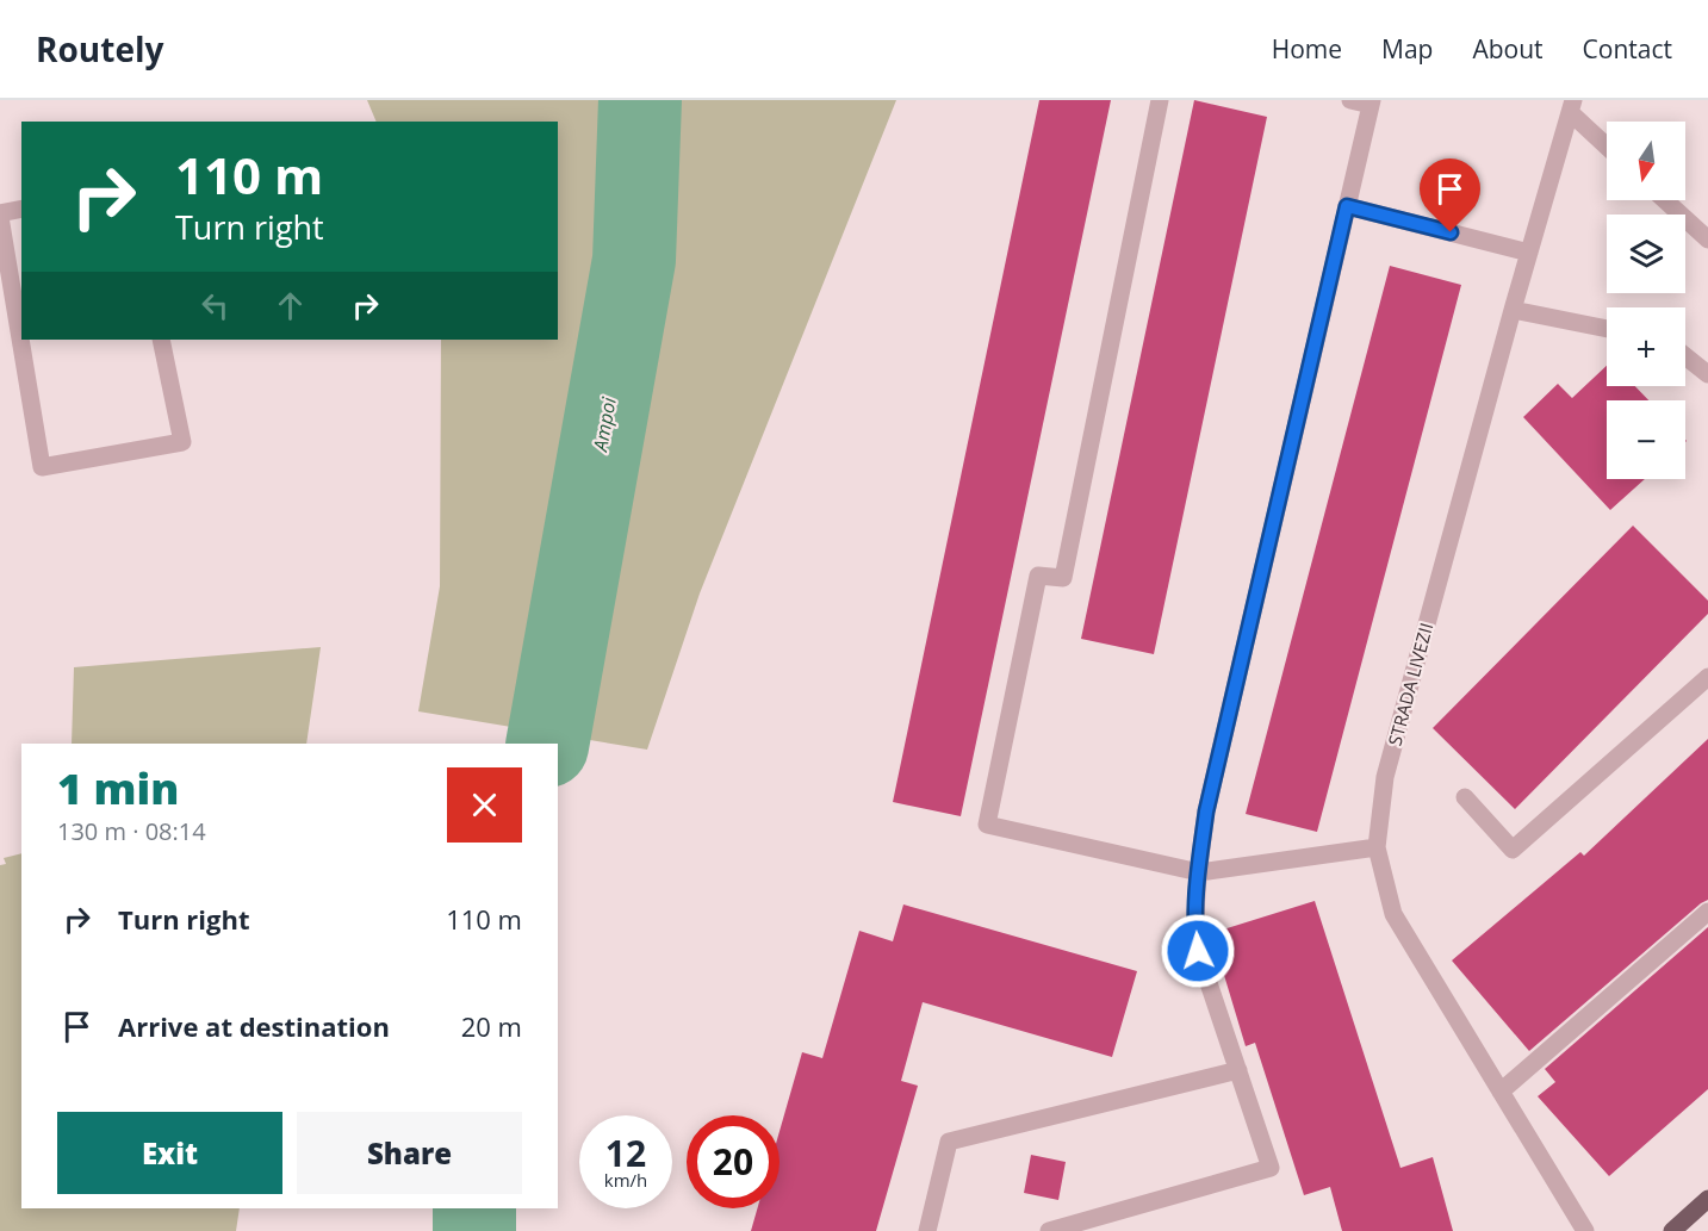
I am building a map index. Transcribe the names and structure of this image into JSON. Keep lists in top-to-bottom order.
{
  "streets": {
    "street": ["STRADA LIVEZII"]
  },
  "water": ["Ampoi"],
  "north": "bottom",
  "page": {
    "header": "Routely",
    "nav": [
      "Home",
      "Map",
      "About",
      "Contact"
    ],
    "map_buttons": ["+", "−"],
    "turn": ["110 m", "Turn right"],
    "heading": ["1 min", "130 m · 08:14"],
    "list": [
      {
        "name": "Turn right",
        "value": "110 m"
      },
      {
        "name": "Arrive at destination",
        "value": "20 m"
      }
    ],
    "buttons": ["Exit", "Share"],
    "speed": "12 km/h",
    "limit": "20"
  }
}
